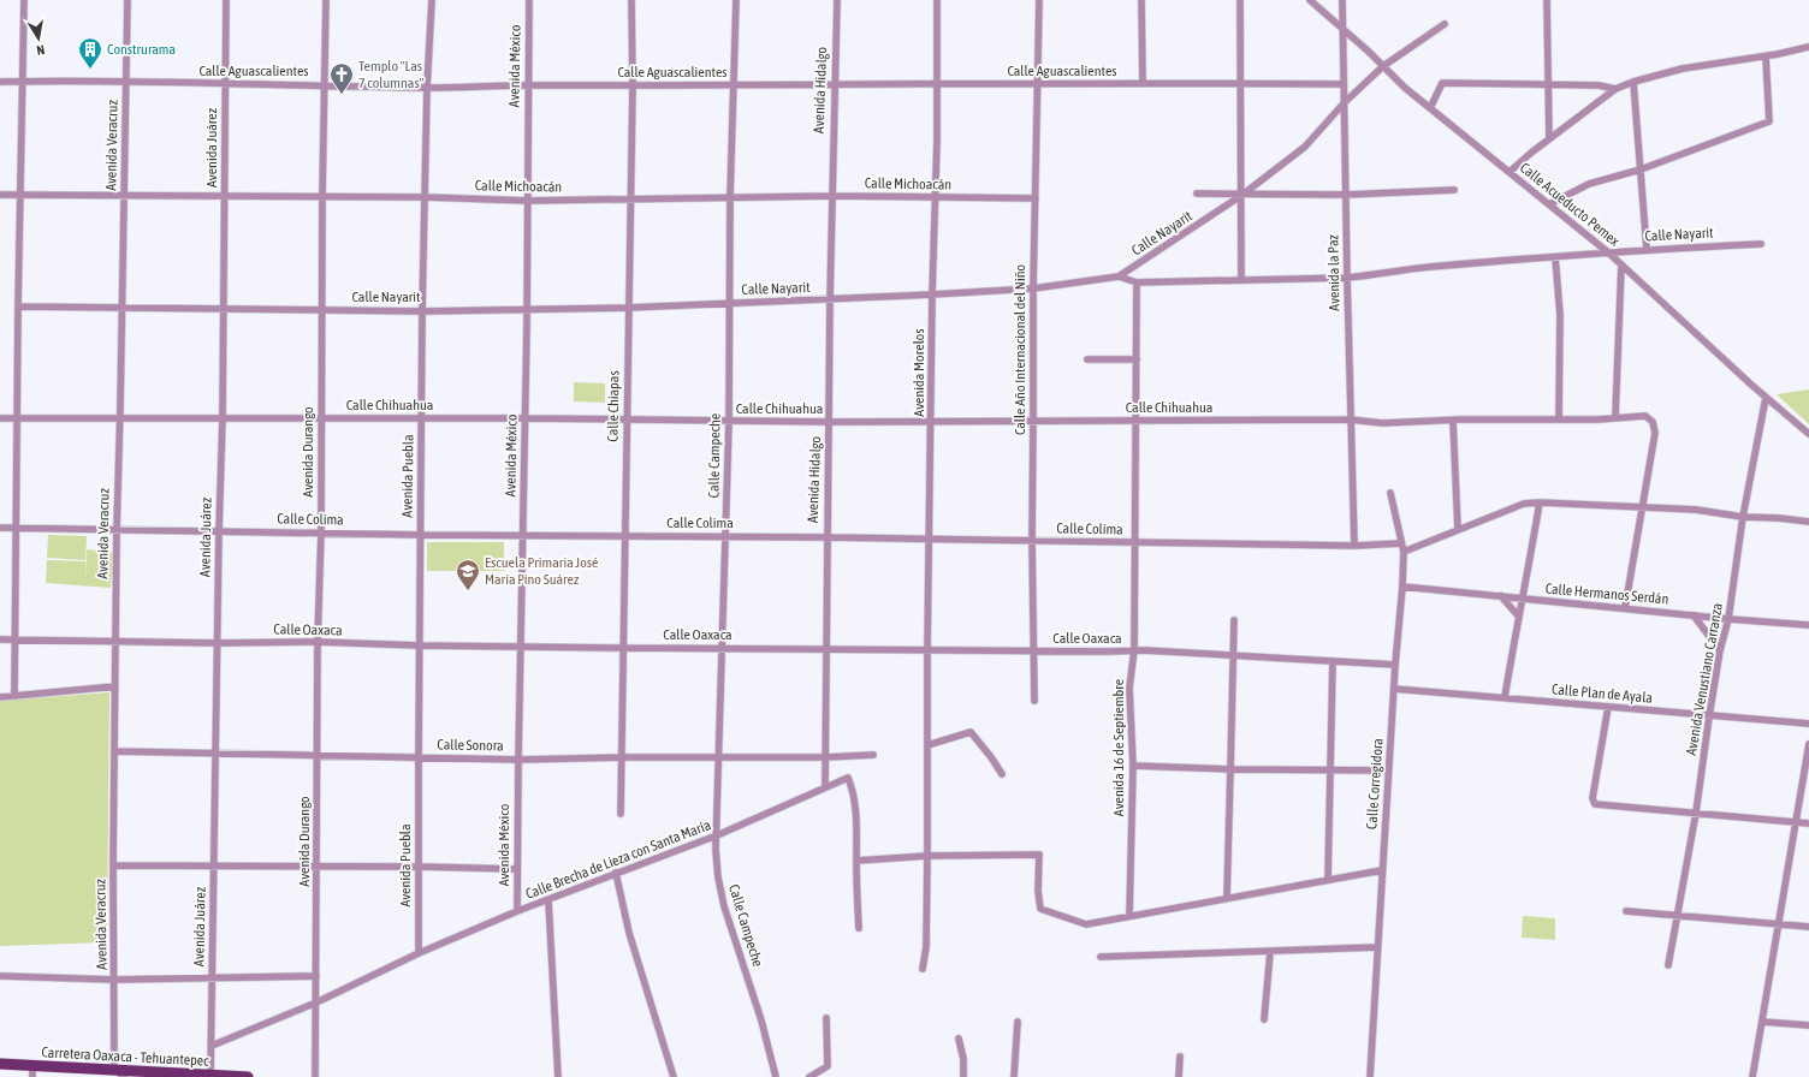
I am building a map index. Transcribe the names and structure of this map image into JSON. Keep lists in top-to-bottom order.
{
  "streets": {
    "main road": ["Carretera Oaxaca - Tehuantepec"],
    "street": [
      "Avenida México",
      "Calle Aguascalientes",
      "Avenida Hidalgo",
      "Avenida Veracruz",
      "Avenida Juárez",
      "Calle Michoacán",
      "Calle Acueducto Pemex",
      "Calle Nayarit",
      "Avenida la Paz",
      "Calle Año Internacional del Niño",
      "Avenida Morelos",
      "Calle Chihuahua",
      "Calle Chiapas",
      "Avenida Durango",
      "Calle Campeche",
      "Avenida Puebla",
      "Calle Colima",
      "Calle Hermanos Serdán",
      "Calle Oaxaca",
      "Avenida Venustiano Carranza",
      "Calle Plan de Ayala",
      "Calle Sonora",
      "Avenida 16 de Septiembre",
      "Calle Corregidora",
      "Calle Brecha de Lieza con Santa María"
    ]
  },
  "crossings": [
    ["Avenida México", "Calle Aguascalientes"],
    ["Avenida México", "Calle Michoacán"],
    ["Avenida México", "Calle Nayarit"],
    ["Avenida México", "Calle Chihuahua"],
    ["Avenida México", "Calle Colima"],
    ["Avenida México", "Calle Oaxaca"],
    ["Avenida México", "Calle Sonora"],
    ["Avenida México", "Calle Brecha de Lieza con Santa María"],
    ["Calle Aguascalientes", "Avenida Hidalgo"],
    ["Calle Aguascalientes", "Avenida Veracruz"],
    ["Calle Aguascalientes", "Avenida Juárez"],
    ["Calle Aguascalientes", "Avenida la Paz"],
    ["Calle Aguascalientes", "Calle Año Internacional del Niño"],
    ["Calle Aguascalientes", "Avenida Morelos"],
    ["Calle Aguascalientes", "Calle Chiapas"],
    ["Calle Aguascalientes", "Avenida Durango"],
    ["Calle Aguascalientes", "Calle Campeche"],
    ["Calle Aguascalientes", "Avenida Puebla"],
    ["Avenida Hidalgo", "Calle Michoacán"],
    ["Avenida Hidalgo", "Calle Nayarit"],
    ["Avenida Hidalgo", "Calle Chihuahua"],
    ["Avenida Hidalgo", "Calle Colima"],
    ["Avenida Hidalgo", "Calle Oaxaca"],
    ["Avenida Hidalgo", "Calle Sonora"],
    ["Avenida Hidalgo", "Calle Brecha de Lieza con Santa María"],
    ["Avenida Veracruz", "Calle Michoacán"],
    ["Avenida Veracruz", "Calle Nayarit"],
    ["Avenida Veracruz", "Calle Chihuahua"],
    ["Avenida Veracruz", "Calle Colima"],
    ["Avenida Veracruz", "Calle Oaxaca"],
    ["Avenida Veracruz", "Calle Sonora"],
    ["Avenida Veracruz", "Carretera Oaxaca - Tehuantepec"],
    ["Avenida Juárez", "Calle Michoacán"],
    ["Avenida Juárez", "Calle Nayarit"],
    ["Avenida Juárez", "Calle Chihuahua"],
    ["Avenida Juárez", "Calle Colima"],
    ["Avenida Juárez", "Calle Oaxaca"],
    ["Avenida Juárez", "Calle Sonora"],
    ["Avenida Juárez", "Calle Brecha de Lieza con Santa María"],
    ["Avenida Juárez", "Carretera Oaxaca - Tehuantepec"],
    ["Calle Michoacán", "Calle Año Internacional del Niño"],
    ["Calle Michoacán", "Avenida Morelos"],
    ["Calle Michoacán", "Calle Chiapas"],
    ["Calle Michoacán", "Avenida Durango"],
    ["Calle Michoacán", "Calle Campeche"],
    ["Calle Michoacán", "Avenida Puebla"],
    ["Calle Acueducto Pemex", "Calle Nayarit"],
    ["Calle Acueducto Pemex", "Avenida la Paz"],
    ["Calle Acueducto Pemex", "Avenida Venustiano Carranza"],
    ["Calle Nayarit", "Avenida la Paz"],
    ["Calle Nayarit", "Calle Año Internacional del Niño"],
    ["Calle Nayarit", "Avenida Morelos"],
    ["Calle Nayarit", "Calle Chiapas"],
    ["Calle Nayarit", "Avenida Durango"],
    ["Calle Nayarit", "Calle Campeche"],
    ["Calle Nayarit", "Avenida Puebla"],
    ["Calle Nayarit", "Avenida 16 de Septiembre"],
    ["Avenida la Paz", "Calle Chihuahua"],
    ["Avenida la Paz", "Calle Colima"],
    ["Calle Año Internacional del Niño", "Calle Chihuahua"],
    ["Calle Año Internacional del Niño", "Calle Colima"],
    ["Calle Año Internacional del Niño", "Calle Oaxaca"],
    ["Avenida Morelos", "Calle Chihuahua"],
    ["Avenida Morelos", "Calle Colima"],
    ["Avenida Morelos", "Calle Oaxaca"],
    ["Calle Chihuahua", "Calle Chiapas"],
    ["Calle Chihuahua", "Avenida Durango"],
    ["Calle Chihuahua", "Calle Campeche"],
    ["Calle Chihuahua", "Avenida Puebla"],
    ["Calle Chihuahua", "Avenida 16 de Septiembre"],
    ["Calle Chiapas", "Calle Colima"],
    ["Calle Chiapas", "Calle Oaxaca"],
    ["Calle Chiapas", "Calle Sonora"],
    ["Avenida Durango", "Calle Colima"],
    ["Avenida Durango", "Calle Oaxaca"],
    ["Avenida Durango", "Calle Sonora"],
    ["Avenida Durango", "Calle Brecha de Lieza con Santa María"],
    ["Calle Campeche", "Calle Colima"],
    ["Calle Campeche", "Calle Oaxaca"],
    ["Calle Campeche", "Calle Sonora"],
    ["Calle Campeche", "Calle Brecha de Lieza con Santa María"],
    ["Avenida Puebla", "Calle Colima"],
    ["Avenida Puebla", "Calle Oaxaca"],
    ["Avenida Puebla", "Calle Sonora"],
    ["Avenida Puebla", "Calle Brecha de Lieza con Santa María"],
    ["Calle Colima", "Avenida 16 de Septiembre"],
    ["Calle Colima", "Calle Corregidora"],
    ["Calle Hermanos Serdán", "Avenida Venustiano Carranza"],
    ["Calle Hermanos Serdán", "Calle Corregidora"],
    ["Calle Oaxaca", "Avenida 16 de Septiembre"],
    ["Calle Oaxaca", "Calle Corregidora"],
    ["Avenida Venustiano Carranza", "Calle Plan de Ayala"],
    ["Calle Plan de Ayala", "Calle Corregidora"]
  ],
  "places": {
    "building": ["Construrama"],
    "church": ["Templo \"Las 7 columnas\""],
    "school or university": ["Escuela Primaria José María Pino Suárez"]
  },
  "north": "bottom"
}
